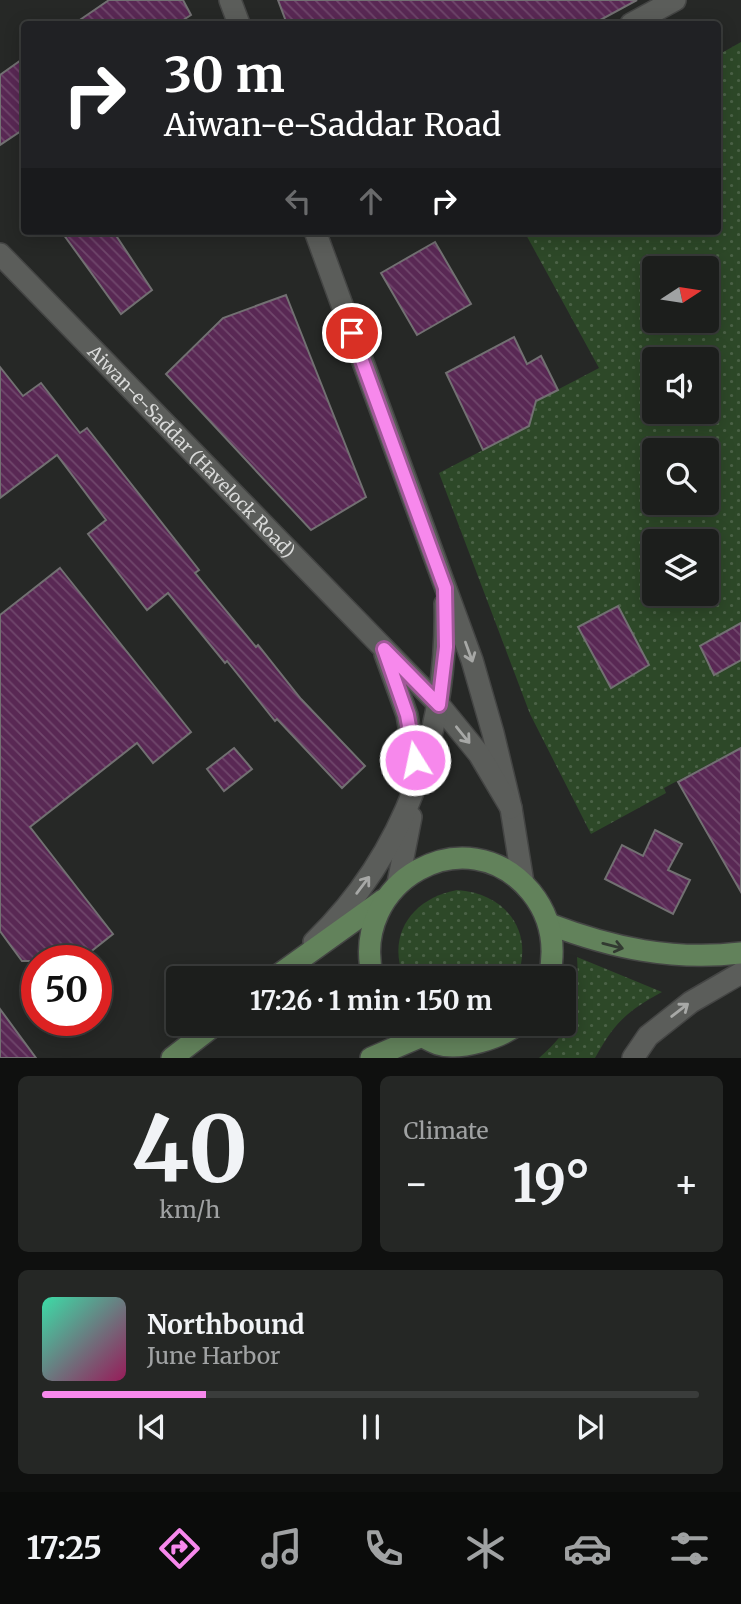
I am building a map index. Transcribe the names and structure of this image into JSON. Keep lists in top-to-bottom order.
{
  "streets": {
    "main road": ["Aiwan-e-Saddar (Havelock Road)"]
  },
  "north": "right",
  "page": {
    "turn": ["30 m", "Aiwan-e-Saddar Road"],
    "limit": "50",
    "trip": "17:26 · 1 min · 150 m",
    "tile": [
      ["40", "km/h"],
      "Climate"
    ],
    "heat": ["−", "19°", "+"],
    "song": ["Northbound", "June Harbor"],
    "tabs": "17:25"
  }
}
